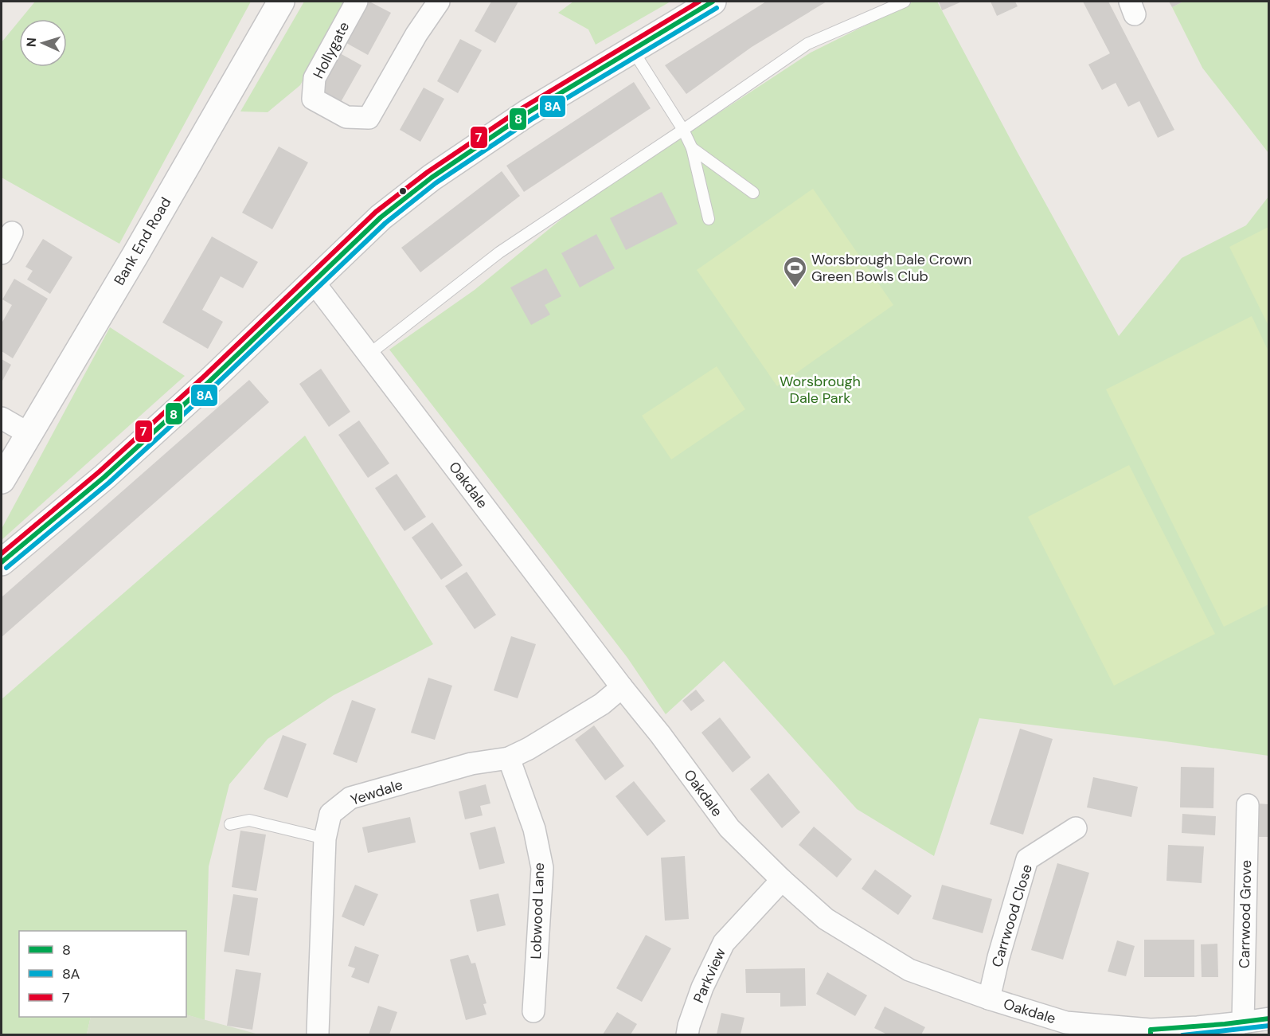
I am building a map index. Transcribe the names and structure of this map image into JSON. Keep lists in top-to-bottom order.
{
  "streets": {
    "street": [
      "Hollygate",
      "Bank End Road",
      "Oakdale",
      "Yewdale",
      "Lobwood Lane",
      "Carrwood Grove",
      "Carrwood Close",
      "Parkview"
    ]
  },
  "crossings": [
    ["Oakdale", "Yewdale"],
    ["Oakdale", "Carrwood Grove"],
    ["Oakdale", "Carrwood Close"],
    ["Oakdale", "Parkview"],
    ["Yewdale", "Lobwood Lane"]
  ],
  "parks": ["Worsbrough Dale Park"],
  "places": {
    "sports": ["Worsbrough Dale Crown Green Bowls Club"]
  },
  "lines": ["transit line 8", "transit line 7", "transit line 8A"],
  "legend": ["8", "8A", "7"],
  "north": "left"
}
